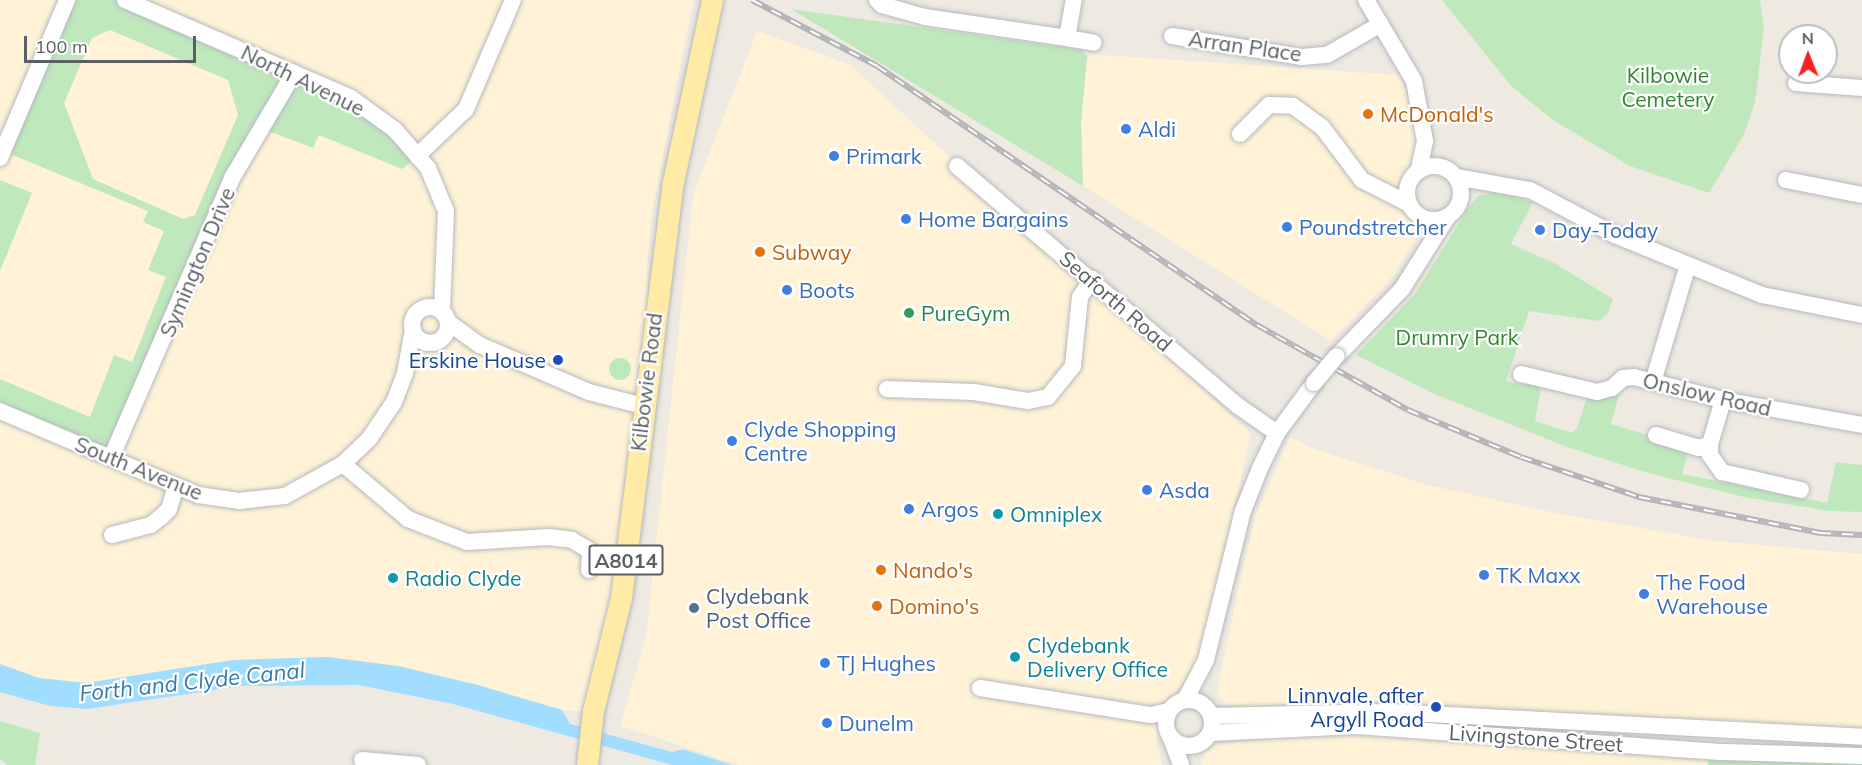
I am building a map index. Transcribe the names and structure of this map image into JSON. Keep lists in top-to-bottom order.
{
  "streets": {
    "main road": ["Kilbowie Road", "A8014"],
    "street": [
      "Arran Place",
      "North Avenue",
      "Symington Drive",
      "Seaforth Road",
      "Onslow Road",
      "South Avenue",
      "Livingstone Street"
    ]
  },
  "crossings": [
    ["North Avenue", "Symington Drive"],
    ["North Avenue", "South Avenue"],
    ["Symington Drive", "South Avenue"]
  ],
  "water": ["Forth and Clyde Canal"],
  "parks": ["Kilbowie Cemetery", "Drumry Park"],
  "places": [
    "McDonald's",
    "Aldi",
    "Primark",
    "Home Bargains",
    "Poundstretcher",
    "Day-Today",
    "Subway",
    "Boots",
    "PureGym",
    "Erskine House",
    "Clyde Shopping Centre",
    "Asda",
    "Argos",
    "Omniplex",
    "Nando's",
    "TK Maxx",
    "Radio Clyde",
    "The Food Warehouse",
    "Domino's",
    "Clydebank Post Office",
    "Clydebank Delivery Office",
    "TJ Hughes",
    "Linnvale, after Argyll Road",
    "Dunelm"
  ],
  "scale_bar": "100 m",
  "north": "top"
}
